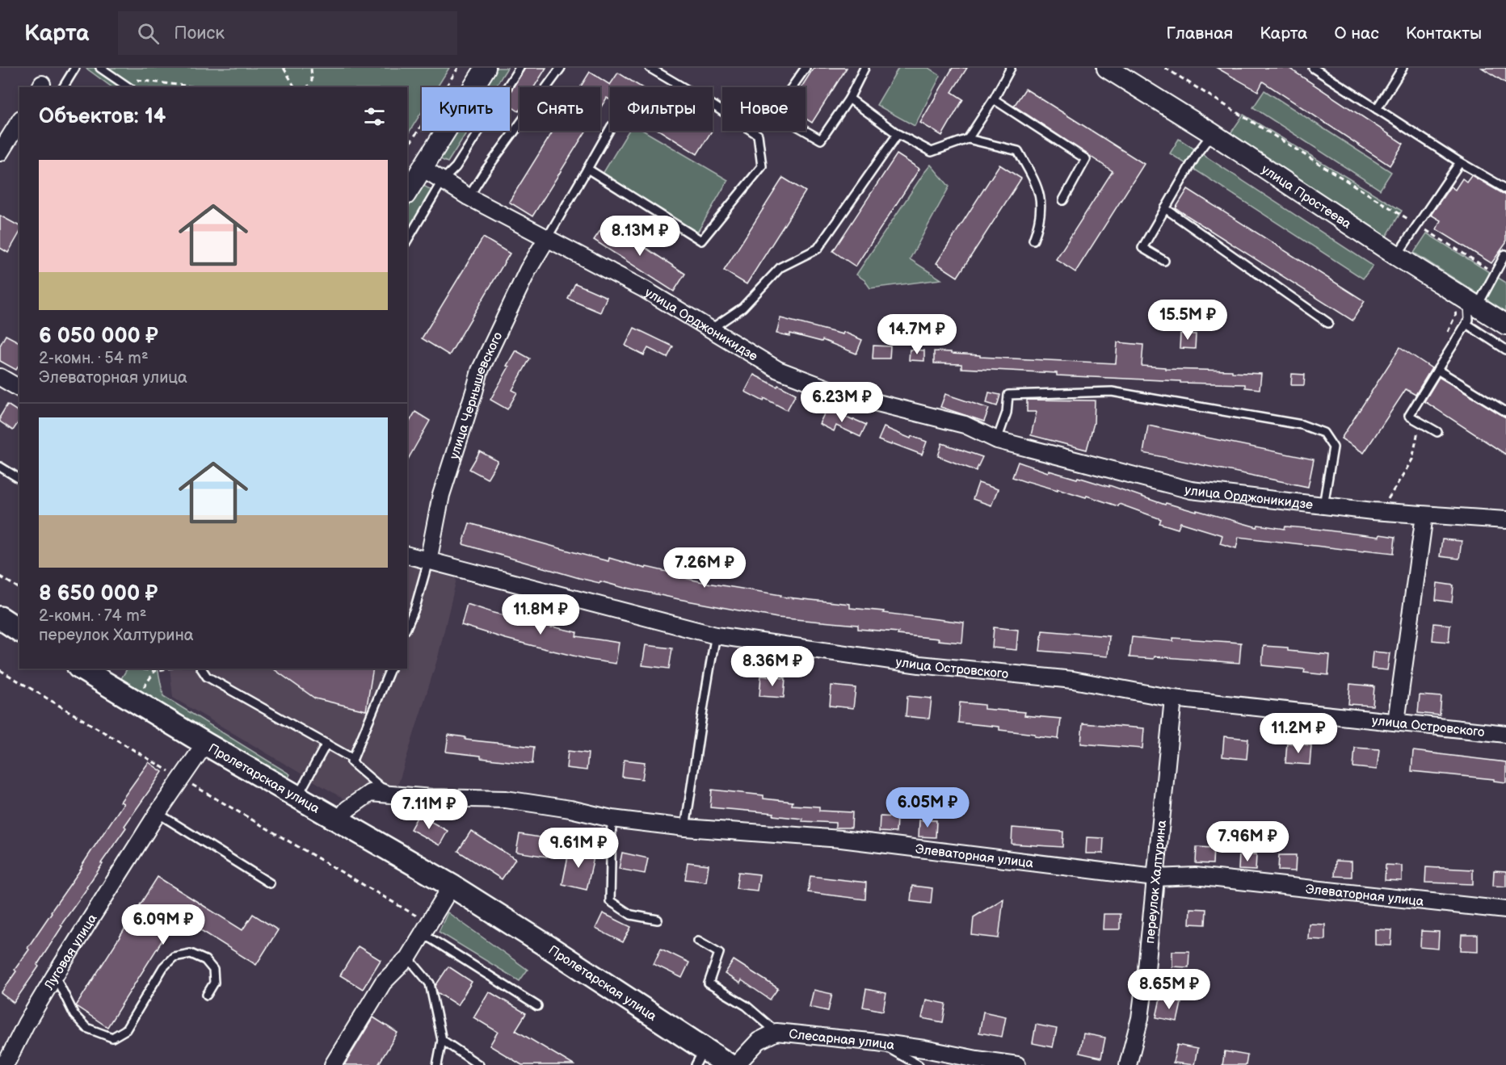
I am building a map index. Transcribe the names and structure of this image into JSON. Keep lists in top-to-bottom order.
{
  "streets": {
    "main road": ["Пролетарская улица"],
    "street": [
      "улица Простеева",
      "улица Орджоникидзе",
      "улица Чернышевского",
      "улица Островского",
      "Элеваторная улица",
      "переулок Халтурина",
      "Луговая улица",
      "Слесарная улица"
    ]
  },
  "crossings": [
    ["улица Орджоникидзе", "улица Чернышевского"],
    ["улица Чернышевского", "улица Островского"],
    ["улица Островского", "переулок Халтурина"],
    ["Пролетарская улица", "Элеваторная улица"],
    ["Пролетарская улица", "Луговая улица"],
    ["Элеваторная улица", "переулок Халтурина"]
  ],
  "page": {
    "header": "Карта",
    "search": "Поиск",
    "nav": [
      "Главная",
      "Карта",
      "О нас",
      "Контакты"
    ],
    "chip": [
      "Купить",
      "Снять",
      "Фильтры",
      "Новое"
    ],
    "heading": "Объектов: 14",
    "list": [
      {
        "name": "6 050 000 ₽",
        "note": "2-комн. · 54 m² · Элеваторная улица"
      },
      {
        "name": "8 650 000 ₽",
        "note": "2-комн. · 74 m² · переулок Халтурина"
      }
    ],
    "price": [
      "8.13M ₽",
      "15.5M ₽",
      "14.7M ₽",
      "6.23M ₽",
      "7.26M ₽",
      "11.8M ₽",
      "8.36M ₽",
      "11.2M ₽",
      "6.05M ₽",
      "7.11M ₽",
      "7.96M ₽",
      "9.61M ₽",
      "6.09M ₽",
      "8.65M ₽"
    ]
  }
}
